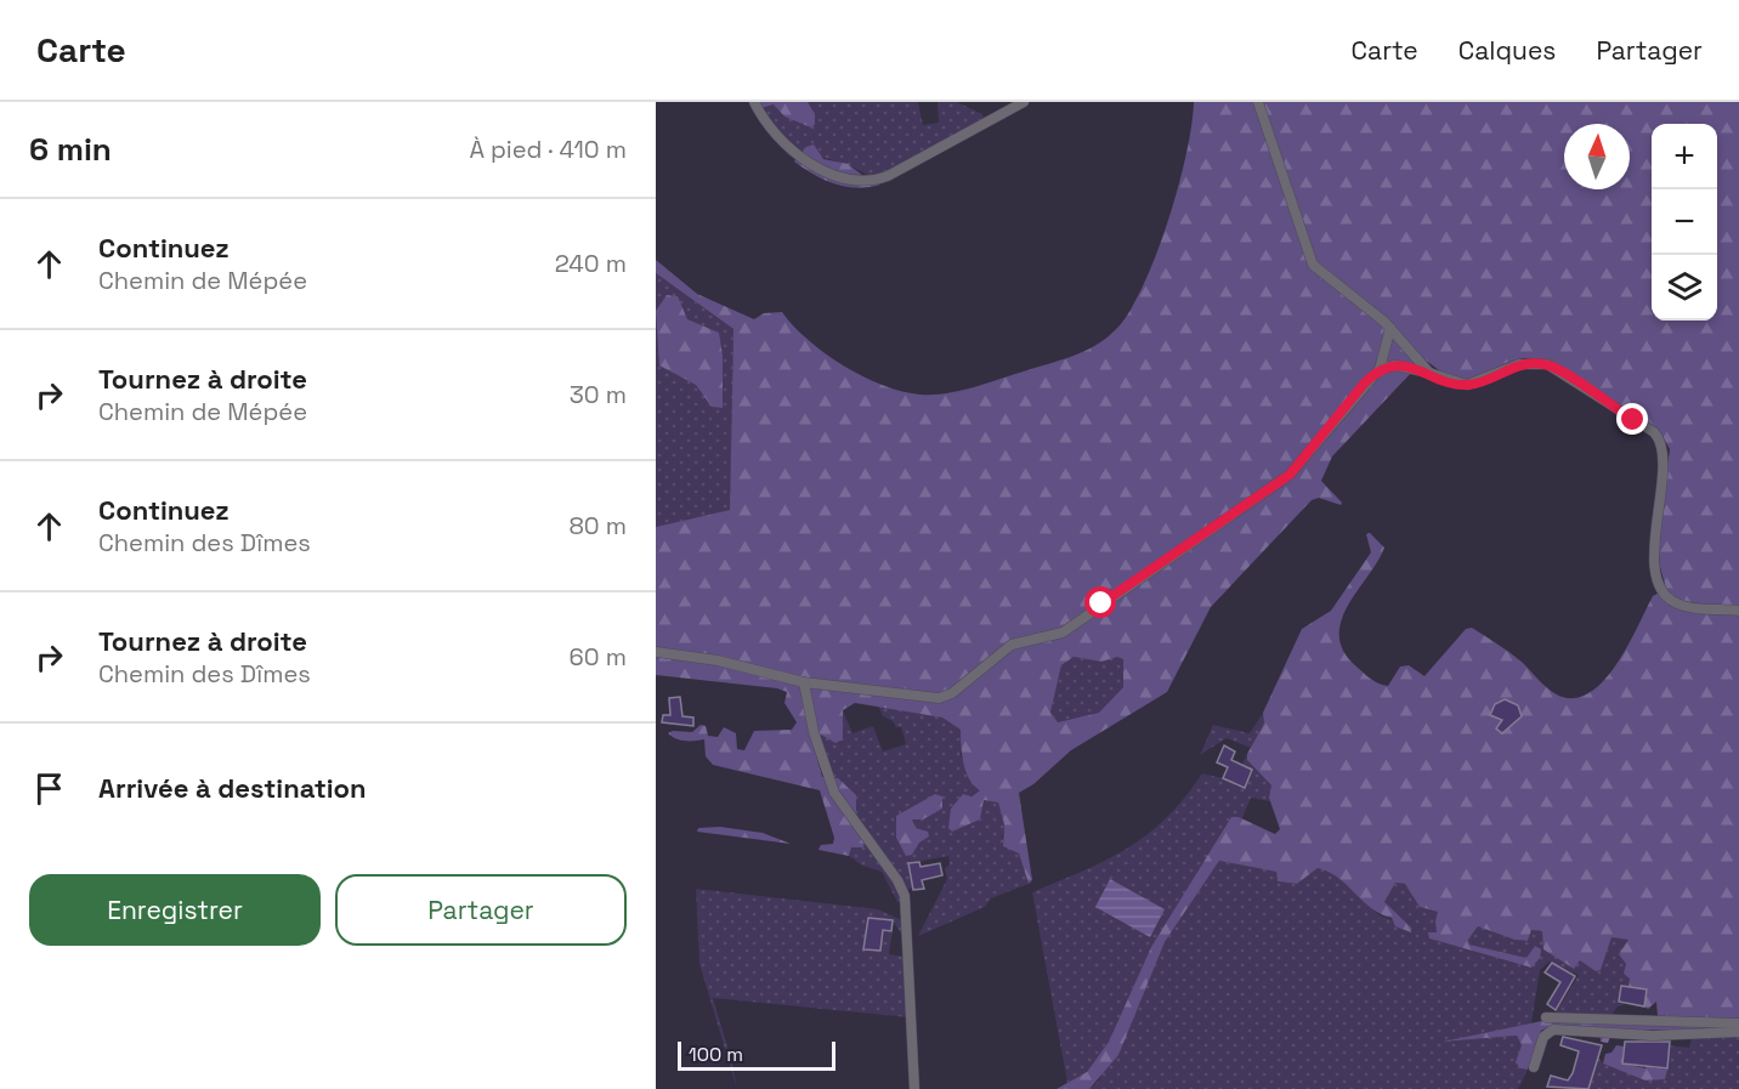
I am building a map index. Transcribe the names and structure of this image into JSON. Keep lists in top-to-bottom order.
{
  "scale_bar": "100 m",
  "north": "top",
  "page": {
    "header": "Carte",
    "nav": ["Carte", "Calques", "Partager"],
    "heading": ["6 min", "À pied · 410 m"],
    "map_buttons": ["+", "−"],
    "list": [
      ["Continuez", "Chemin de Mépée", "240 m"],
      ["Tournez à droite", "Chemin de Mépée", "30 m"],
      ["Continuez", "Chemin des Dîmes", "80 m"],
      ["Tournez à droite", "Chemin des Dîmes", "60 m"],
      "Arrivée à destination"
    ],
    "buttons": ["Enregistrer", "Partager"],
    "scale": "100 m"
  }
}
